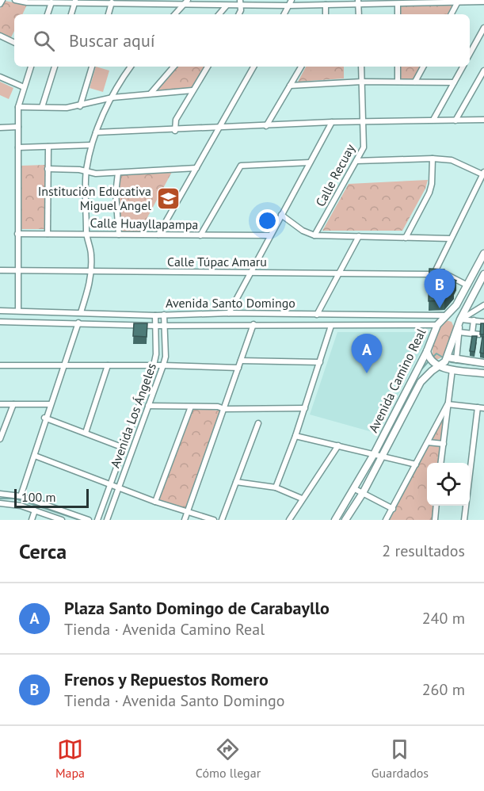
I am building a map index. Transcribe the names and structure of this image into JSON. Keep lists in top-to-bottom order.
{
  "streets": {
    "main road": ["Avenida Santo Domingo", "Avenida Camino Real"],
    "street": [
      "Calle Recuay",
      "Calle Huayllapampa",
      "Calle Túpac Amaru",
      "Avenida Los Ángeles"
    ]
  },
  "crossings": [
    ["Calle Túpac Amaru", "Avenida Camino Real"],
    ["Avenida Santo Domingo", "Avenida Camino Real"],
    ["Avenida Santo Domingo", "Avenida Los Ángeles"]
  ],
  "places": {
    "school or university": ["Institución Educativa Miguel Angel"]
  },
  "scale_bar": "100 m",
  "page": {
    "search": "Buscar aquí",
    "pins": ["B", "A"],
    "scale": "100 m",
    "heading": ["Cerca", "2 resultados"],
    "list": [
      {
        "mark": "A",
        "name": "Plaza Santo Domingo de Carabayllo",
        "note": "Tienda · Avenida Camino Real",
        "value": "240 m"
      },
      {
        "mark": "B",
        "name": "Frenos y Repuestos Romero",
        "note": "Tienda · Avenida Santo Domingo",
        "value": "260 m"
      }
    ],
    "nav": ["Mapa", "Cómo llegar", "Guardados"]
  }
}
